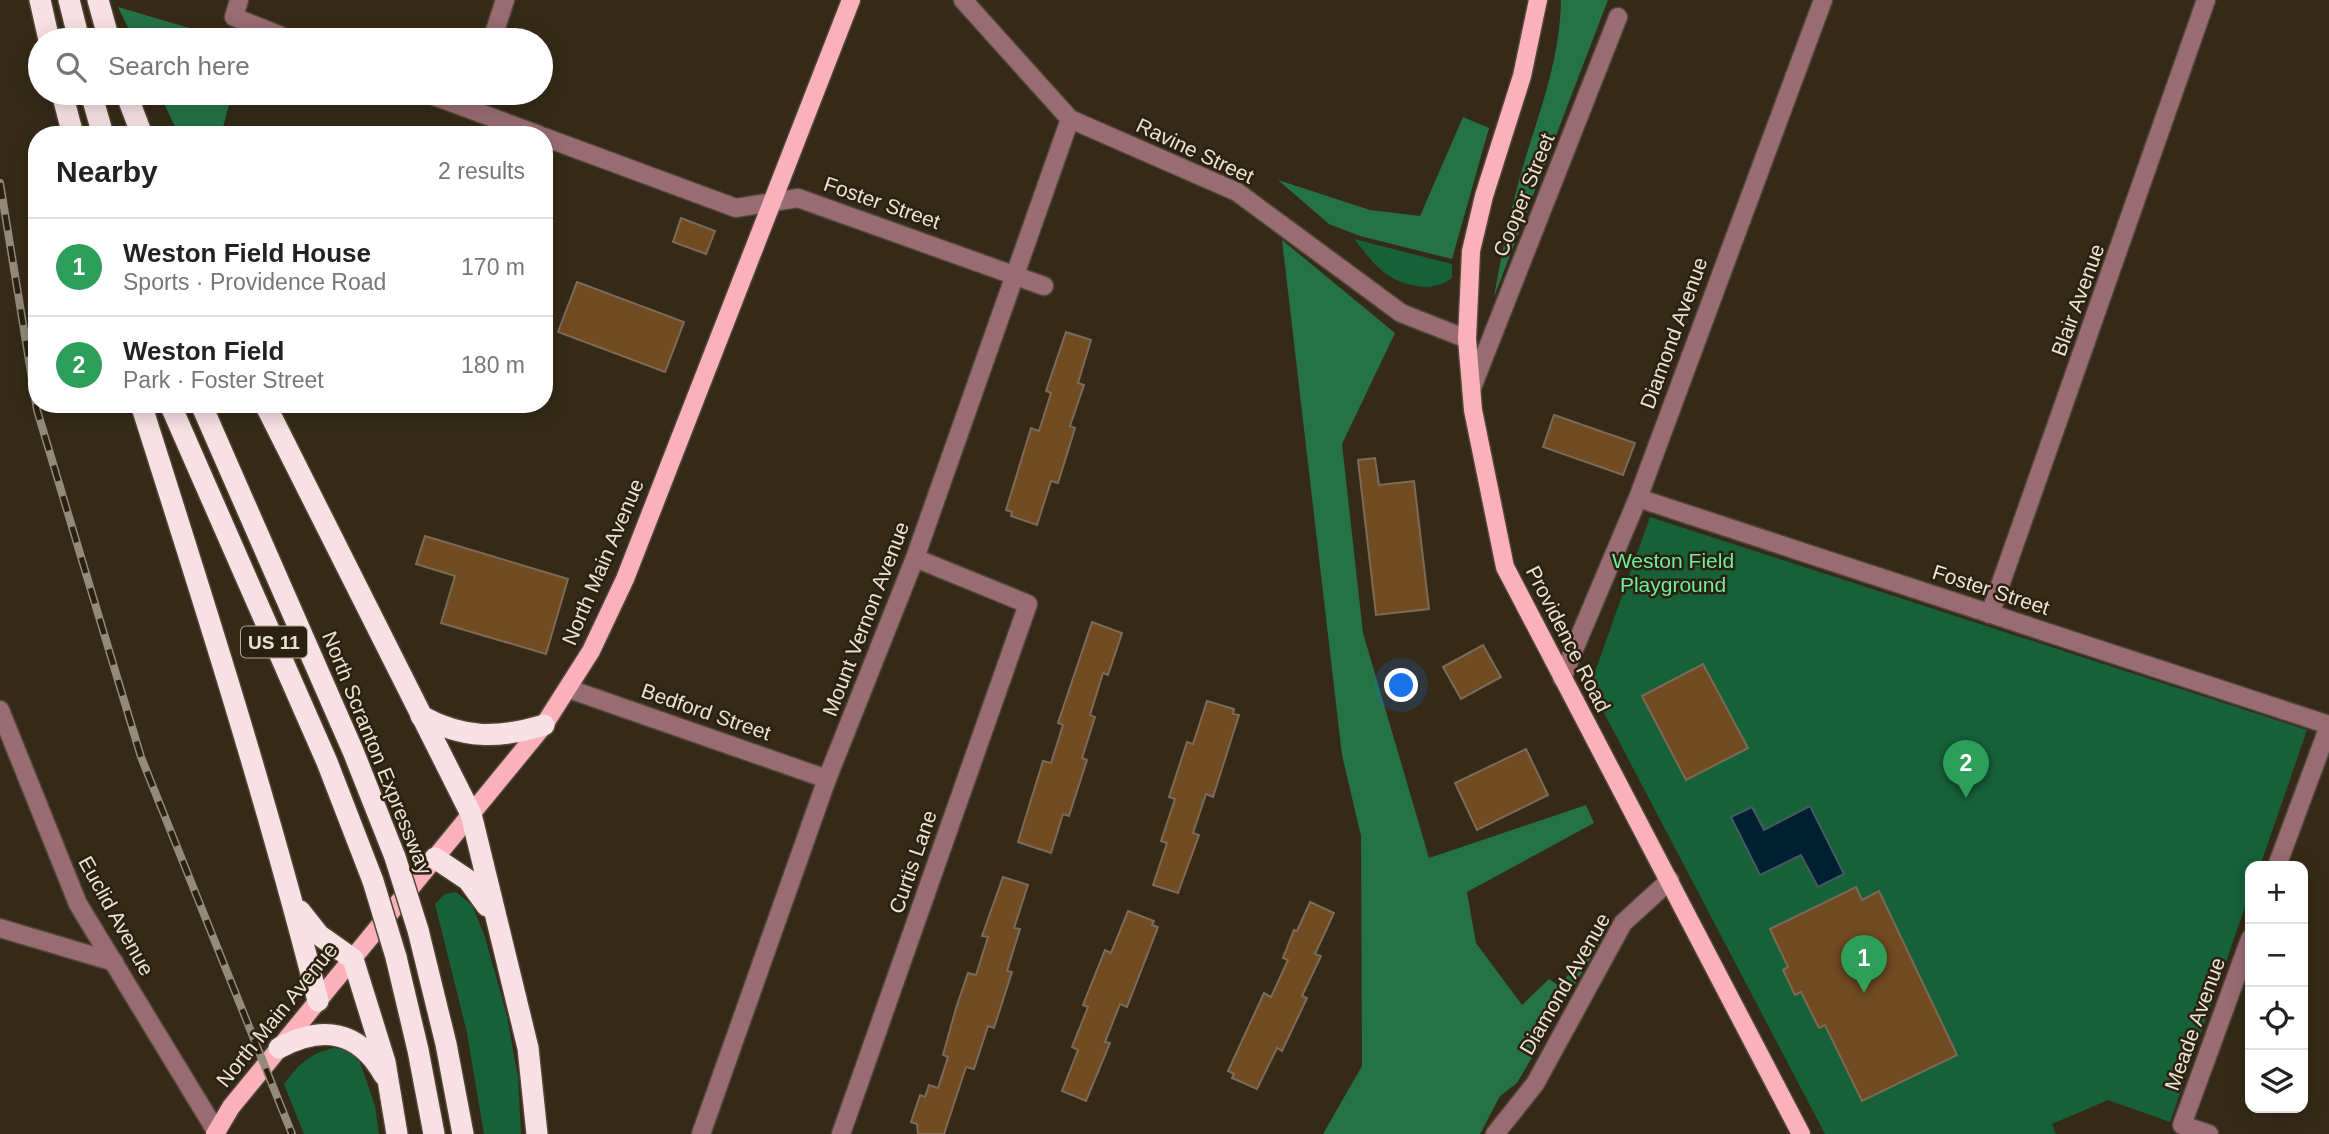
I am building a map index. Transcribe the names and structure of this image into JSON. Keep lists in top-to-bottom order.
{
  "streets": {
    "highway": ["US 11", "North Scranton Expressway"],
    "main road": ["North Main Avenue", "Providence Road"],
    "street": [
      "Ravine Street",
      "Cooper Street",
      "Foster Street",
      "Blair Avenue",
      "Diamond Avenue",
      "Mount Vernon Avenue",
      "Bedford Street",
      "Curtis Lane",
      "Euclid Avenue",
      "Meade Avenue"
    ]
  },
  "crossings": [
    ["Ravine Street", "Mount Vernon Avenue"],
    ["Ravine Street", "Providence Road"],
    ["Cooper Street", "Providence Road"],
    ["Foster Street", "Blair Avenue"],
    ["Foster Street", "Diamond Avenue"],
    ["Foster Street", "North Main Avenue"],
    ["Foster Street", "Mount Vernon Avenue"],
    ["Diamond Avenue", "Providence Road"],
    ["North Main Avenue", "Bedford Street"],
    ["North Main Avenue", "Euclid Avenue"],
    ["Mount Vernon Avenue", "Bedford Street"],
    ["Mount Vernon Avenue", "Curtis Lane"]
  ],
  "parks": ["Weston Field Playground"],
  "page": {
    "search": "Search here",
    "heading": ["Nearby", "2 results"],
    "list": [
      {
        "mark": "1",
        "name": "Weston Field House",
        "note": "Sports · Providence Road",
        "value": "170 m"
      },
      {
        "mark": "2",
        "name": "Weston Field",
        "note": "Park · Foster Street",
        "value": "180 m"
      }
    ],
    "pins": ["2", "1"],
    "map_buttons": ["+", "−"]
  }
}
